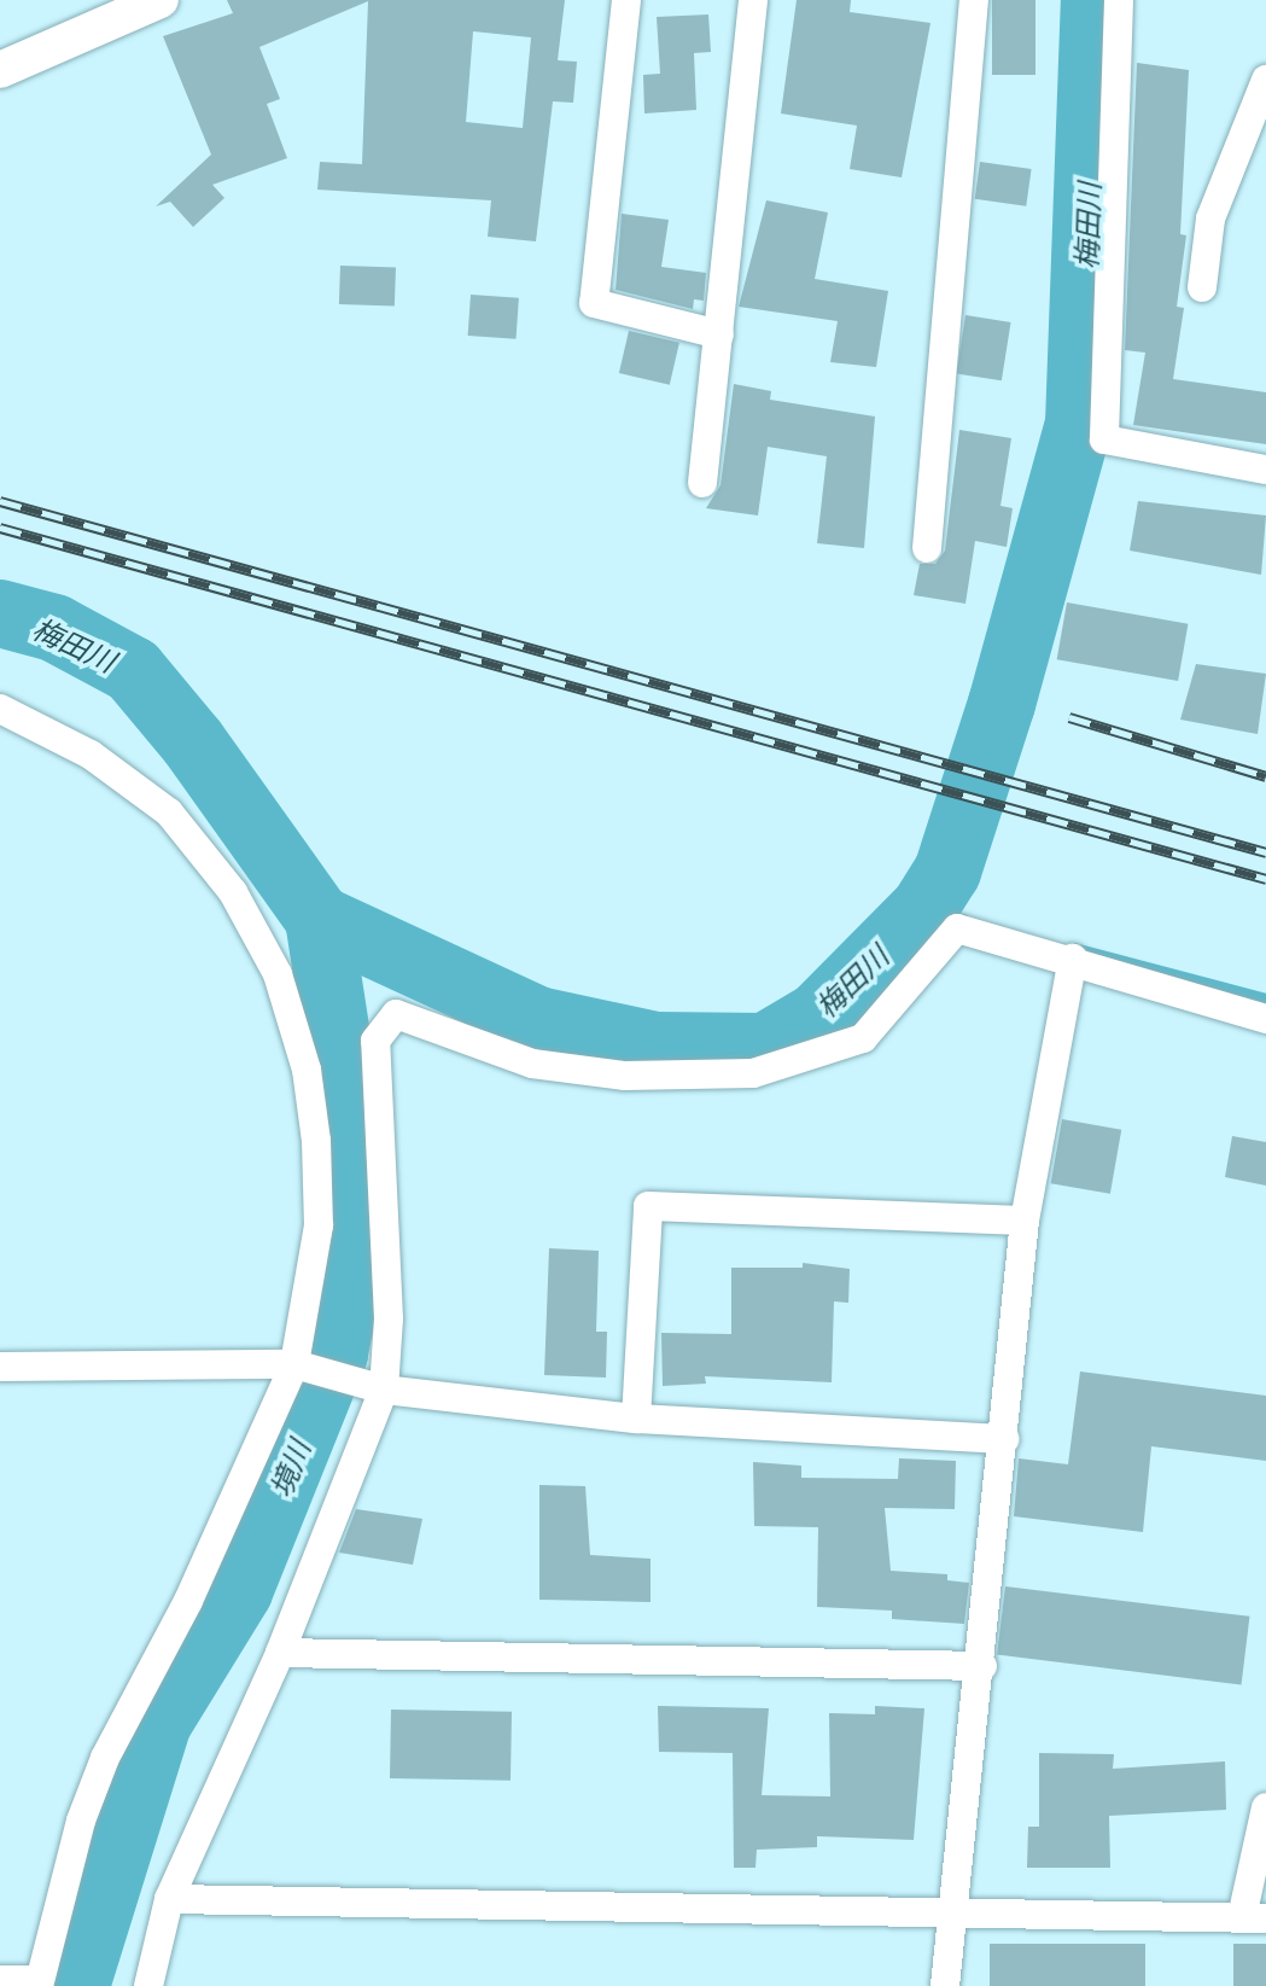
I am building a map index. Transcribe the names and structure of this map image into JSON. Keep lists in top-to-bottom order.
{
  "water": ["梅田川", "境川"]
}
